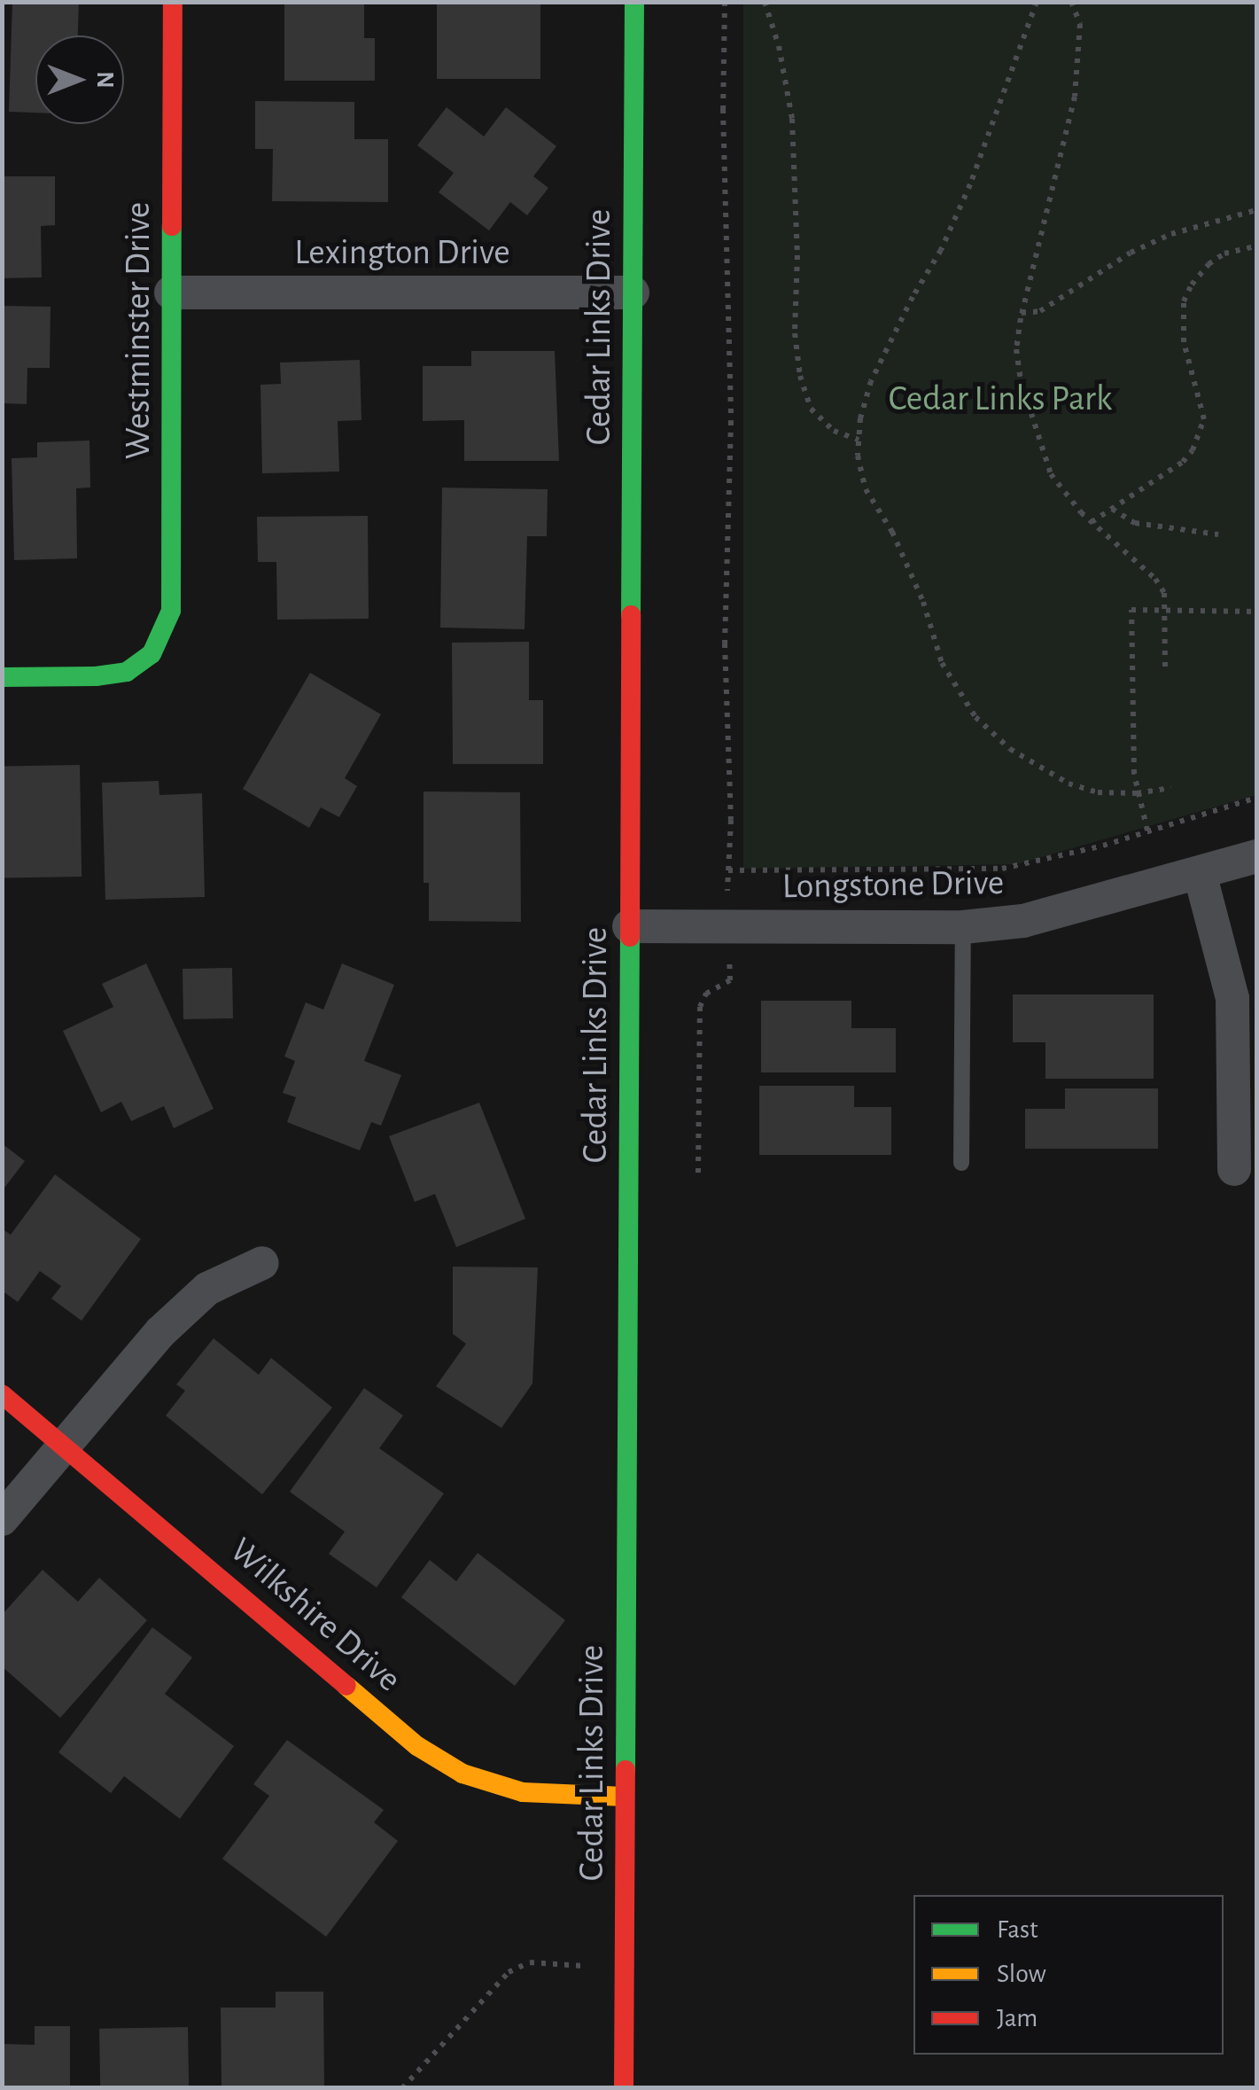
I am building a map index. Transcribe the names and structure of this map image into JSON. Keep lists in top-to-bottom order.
{
  "streets": {
    "street": [
      "Lexington Drive",
      "Cedar Links Drive",
      "Westminster Drive",
      "Longstone Drive",
      "Wilkshire Drive"
    ]
  },
  "crossings": [
    ["Lexington Drive", "Cedar Links Drive"],
    ["Lexington Drive", "Westminster Drive"],
    ["Cedar Links Drive", "Longstone Drive"],
    ["Cedar Links Drive", "Wilkshire Drive"]
  ],
  "parks": ["Cedar Links Park"],
  "legend": ["Fast", "Slow", "Jam"],
  "north": "right"
}
